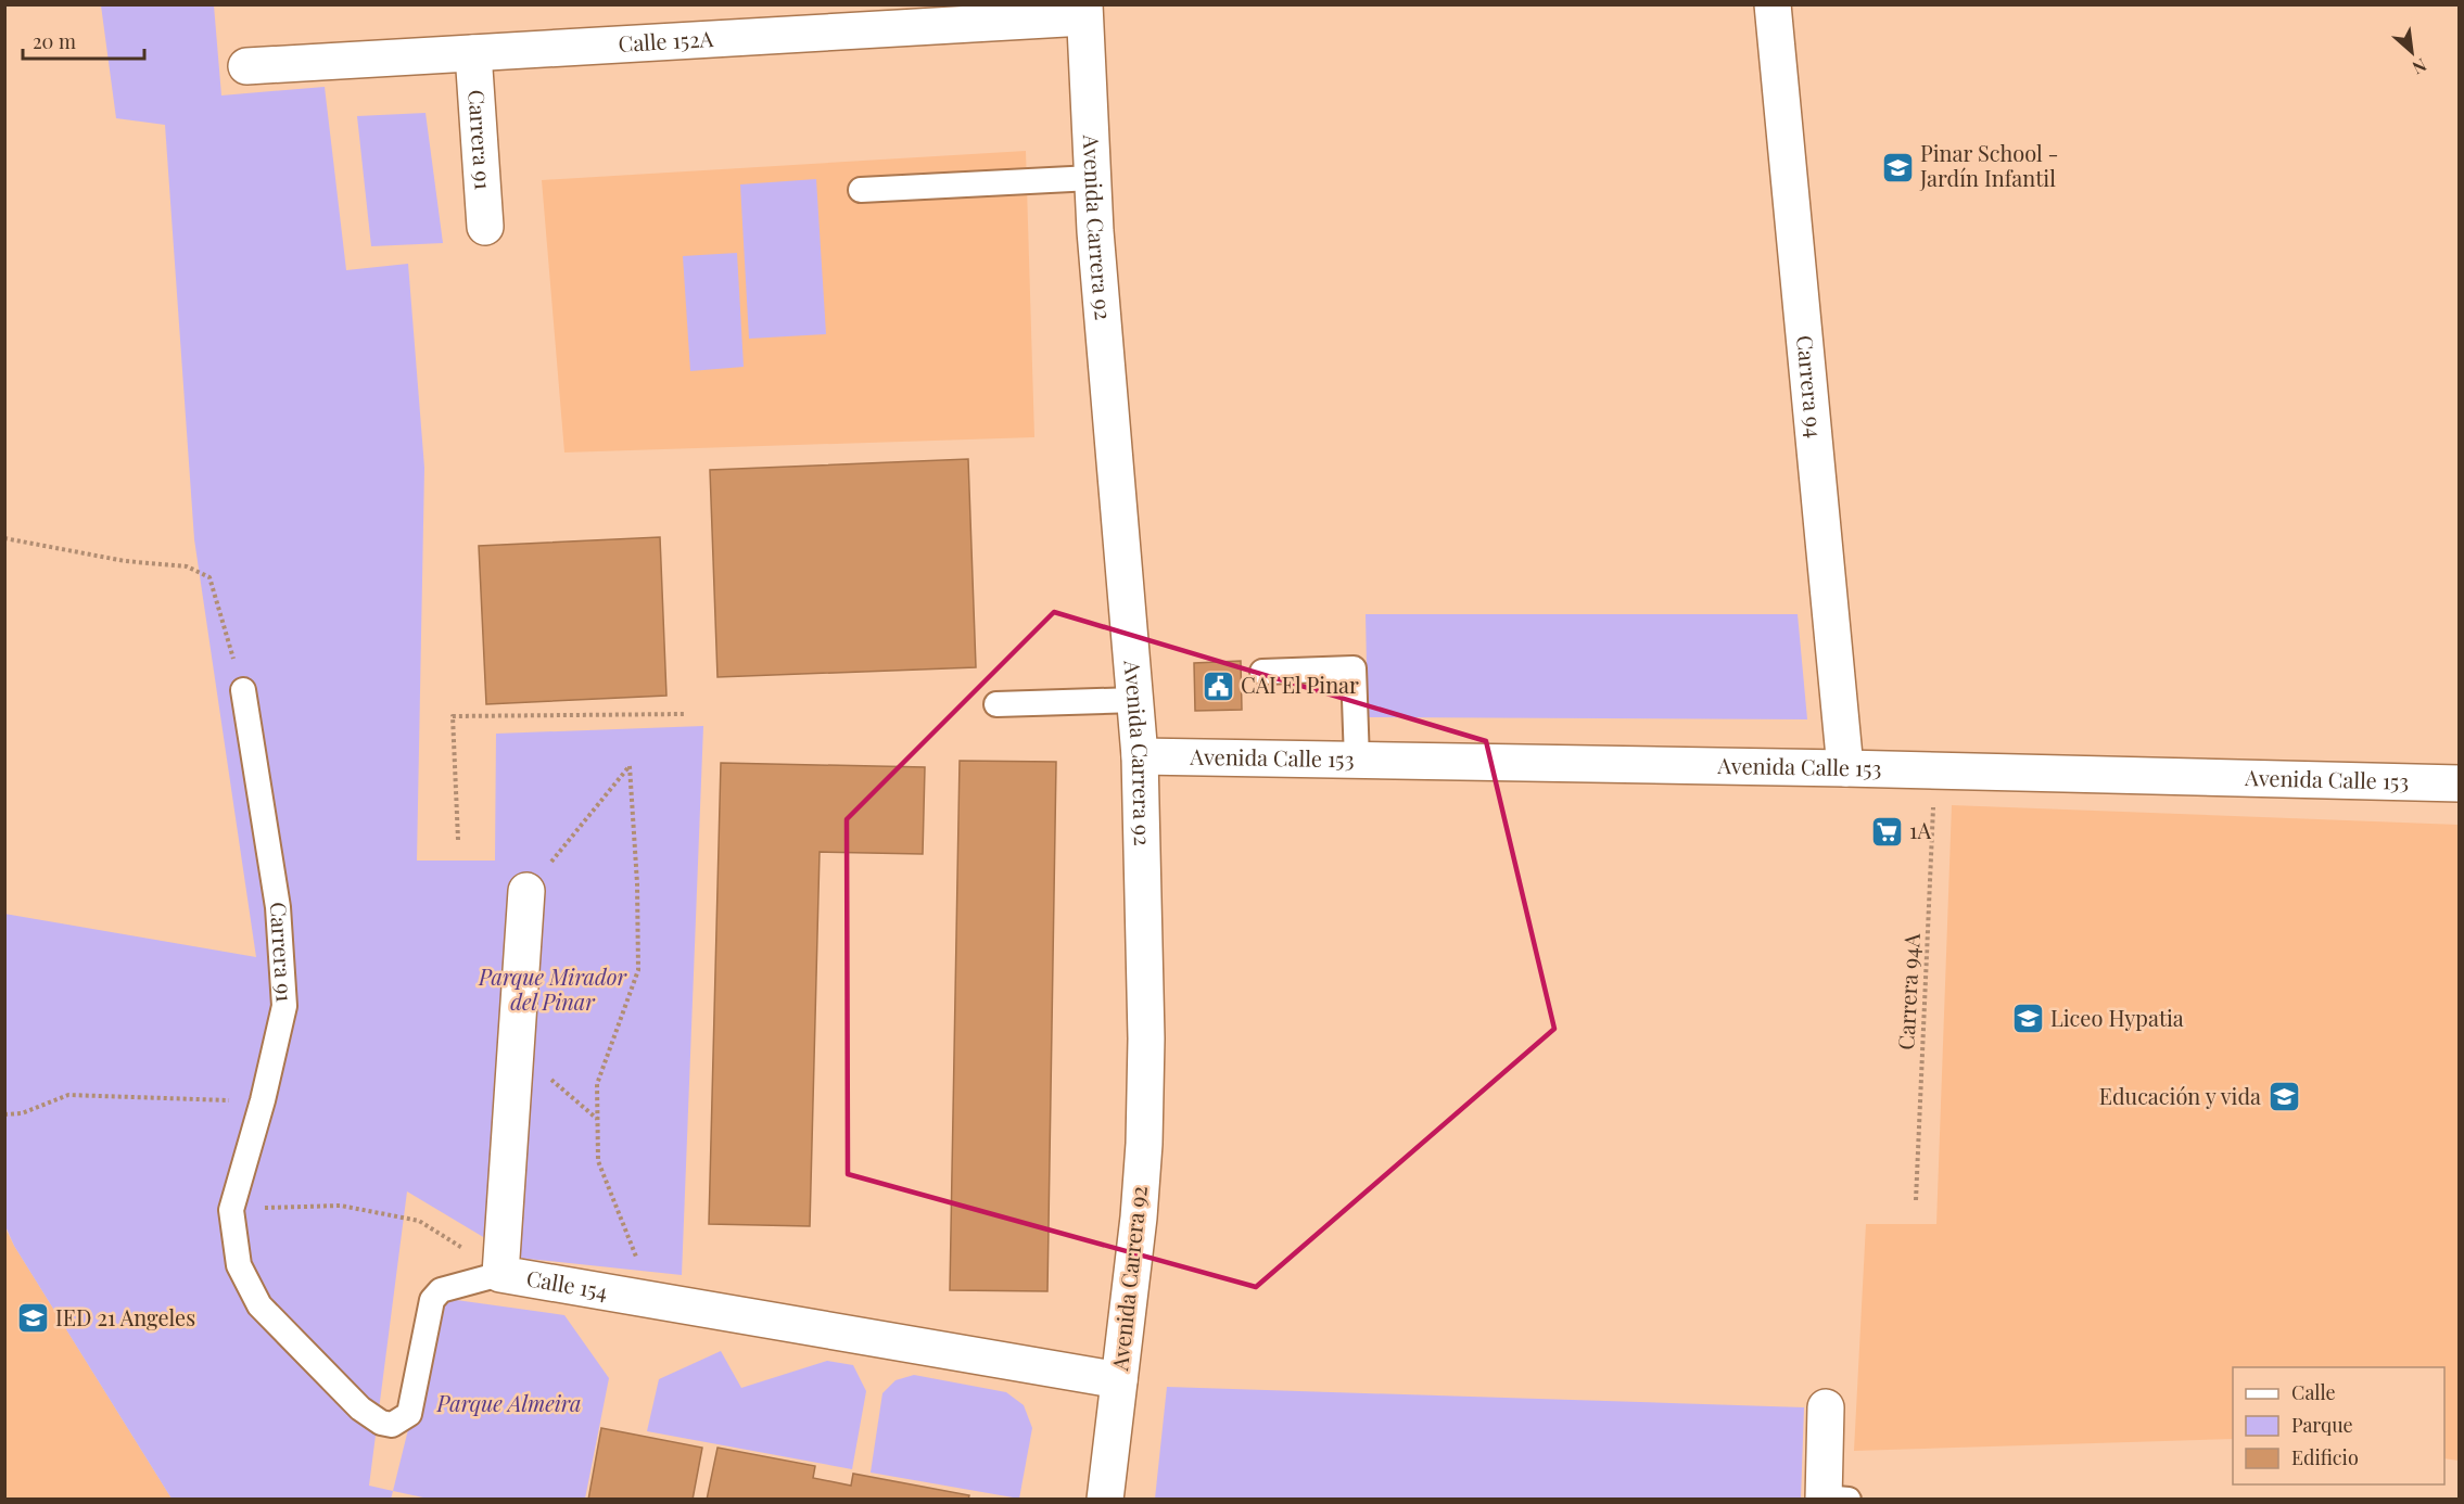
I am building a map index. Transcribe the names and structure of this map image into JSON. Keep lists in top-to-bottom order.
{
  "streets": {
    "street": [
      "Calle 152A",
      "Carrera 91",
      "Avenida Carrera 92",
      "Carrera 94",
      "Avenida Calle 153",
      "Calle 154"
    ],
    "path": ["Carrera 94A"]
  },
  "crossings": [
    ["Calle 152A", "Carrera 91"],
    ["Calle 152A", "Avenida Carrera 92"],
    ["Carrera 91", "Calle 154"],
    ["Avenida Carrera 92", "Avenida Calle 153"],
    ["Avenida Carrera 92", "Calle 154"],
    ["Carrera 94", "Avenida Calle 153"]
  ],
  "parks": ["Parque Mirador del Pinar", "Parque Almeira"],
  "places": {
    "school or university": [
      "Pinar School - Jardín Infantil",
      "Liceo Hypatia",
      "Educación y vida",
      "IED 21 Angeles"
    ],
    "public building": ["CAI El Pinar"],
    "supermarket": ["1A"]
  },
  "legend": ["Calle", "Parque", "Edificio"],
  "scale_bar": "20 m",
  "north": "bottom right"
}
